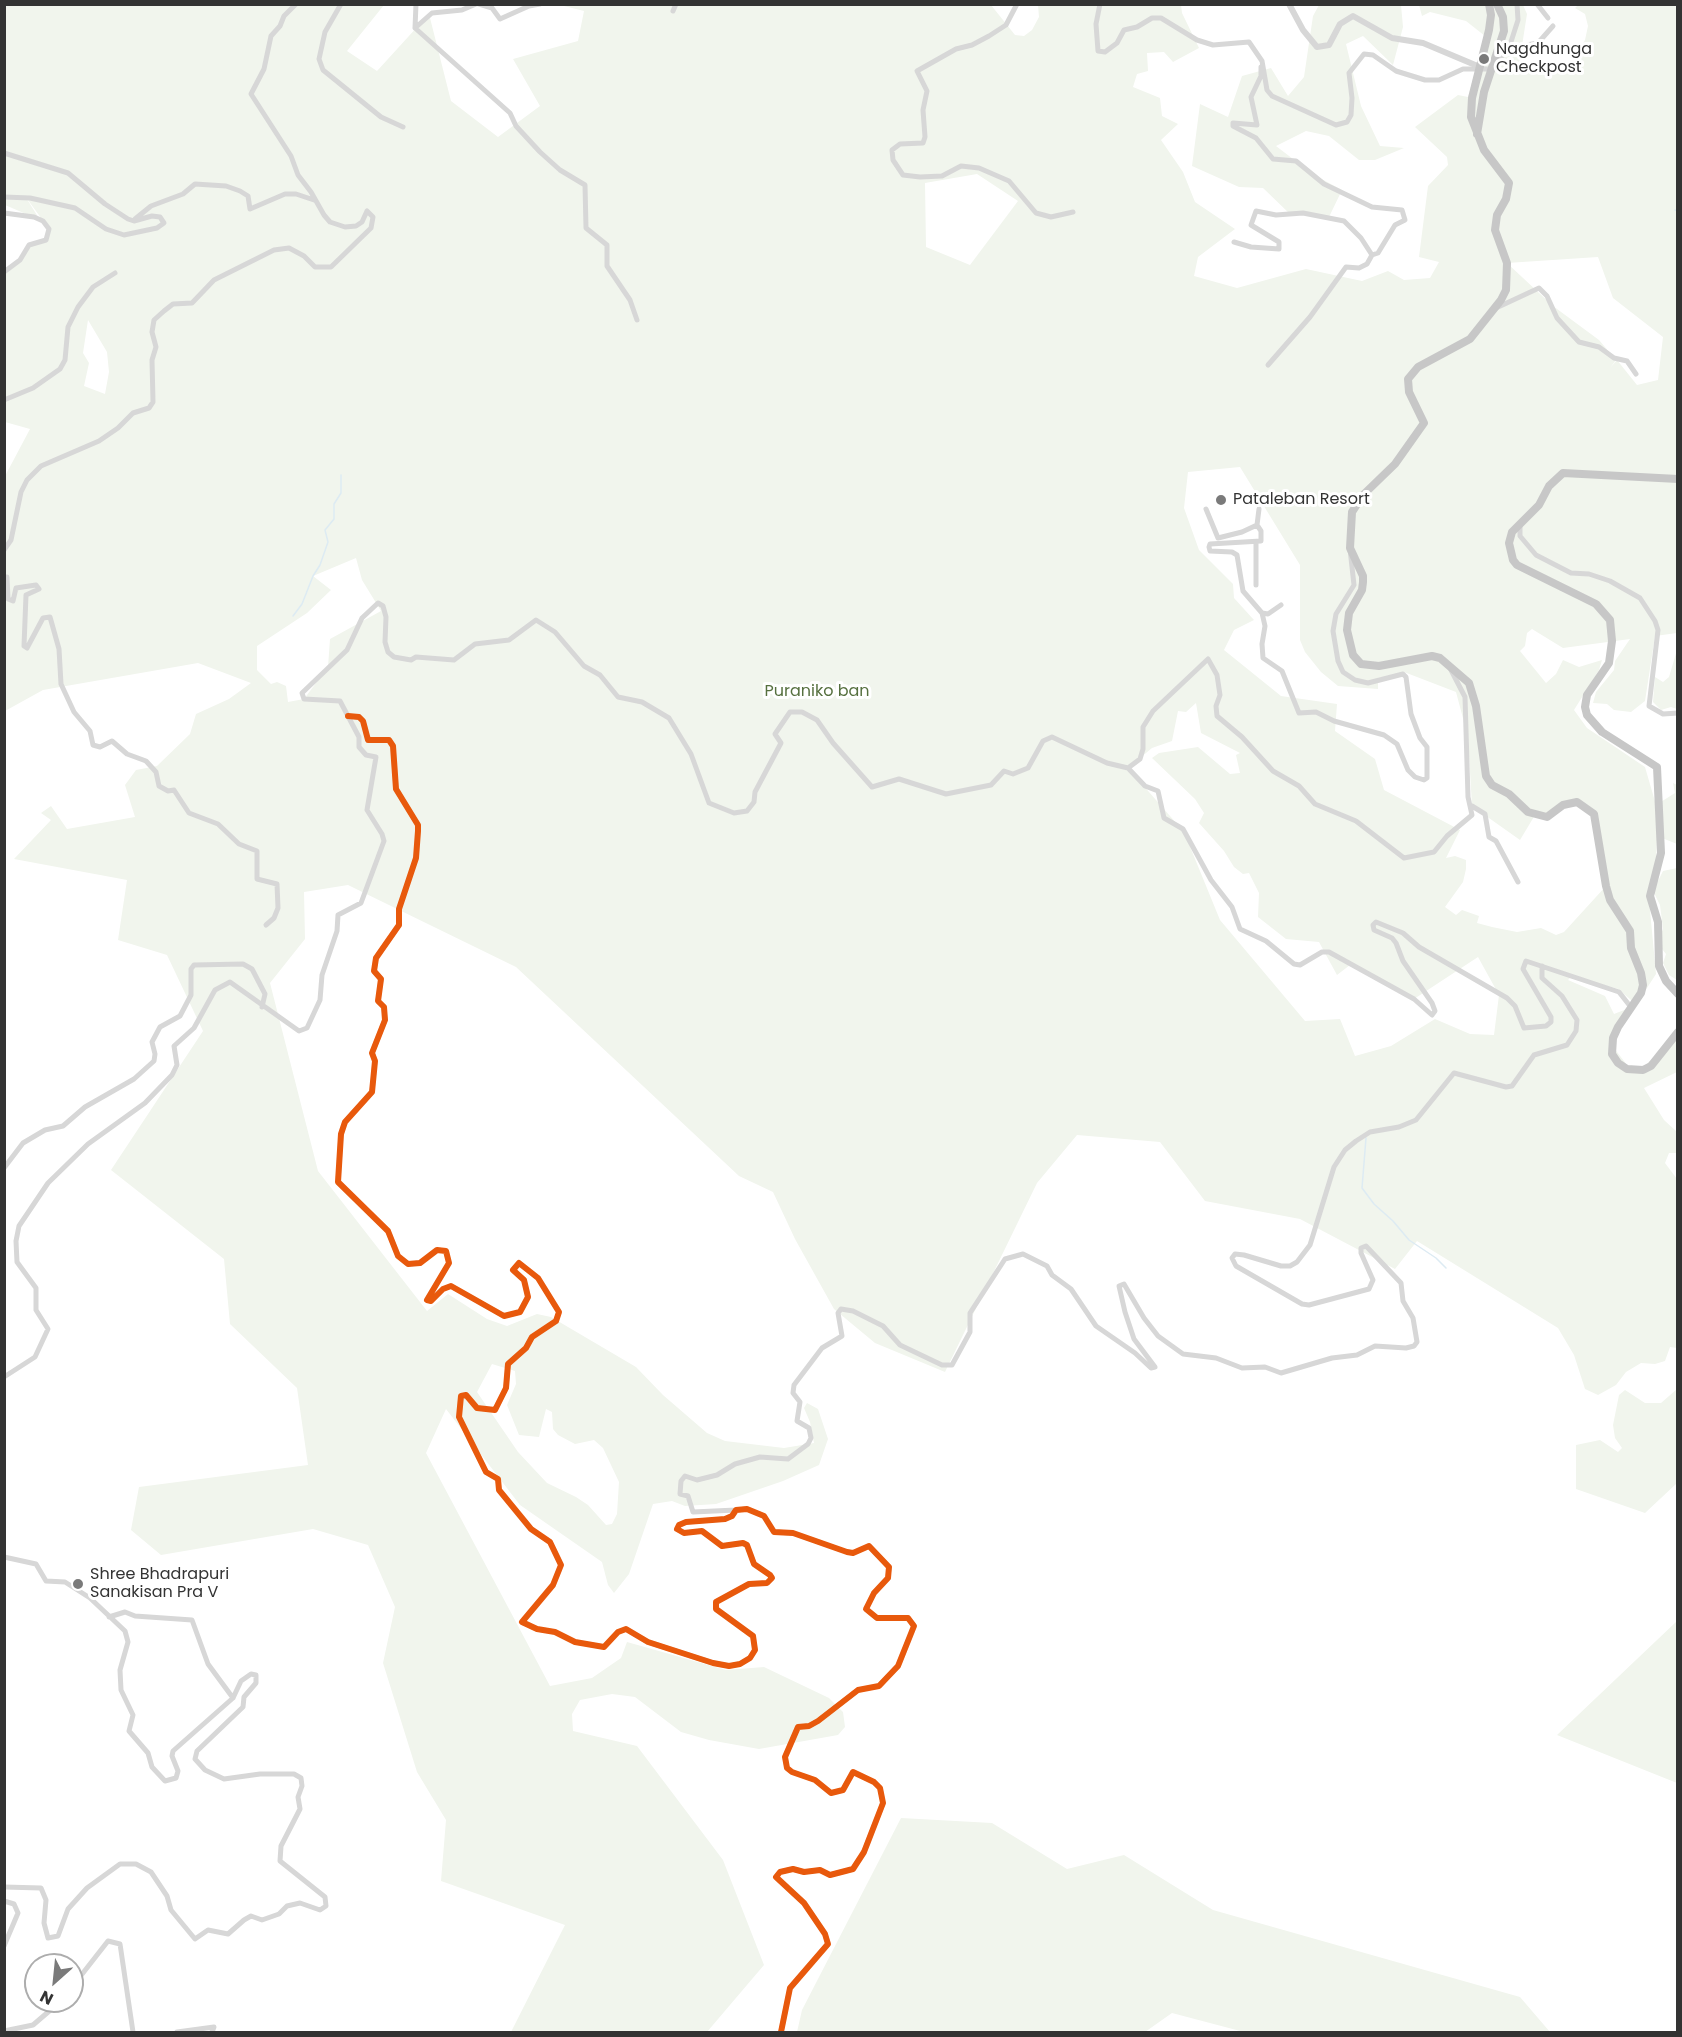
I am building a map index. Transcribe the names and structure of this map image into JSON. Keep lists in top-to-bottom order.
{
  "parks": ["Puraniko ban"],
  "places": ["Nagdhunga Checkpost", "Pataleban Resort", "Shree Bhadrapuri Sanakisan Pra V"],
  "north": "bottom left"
}
